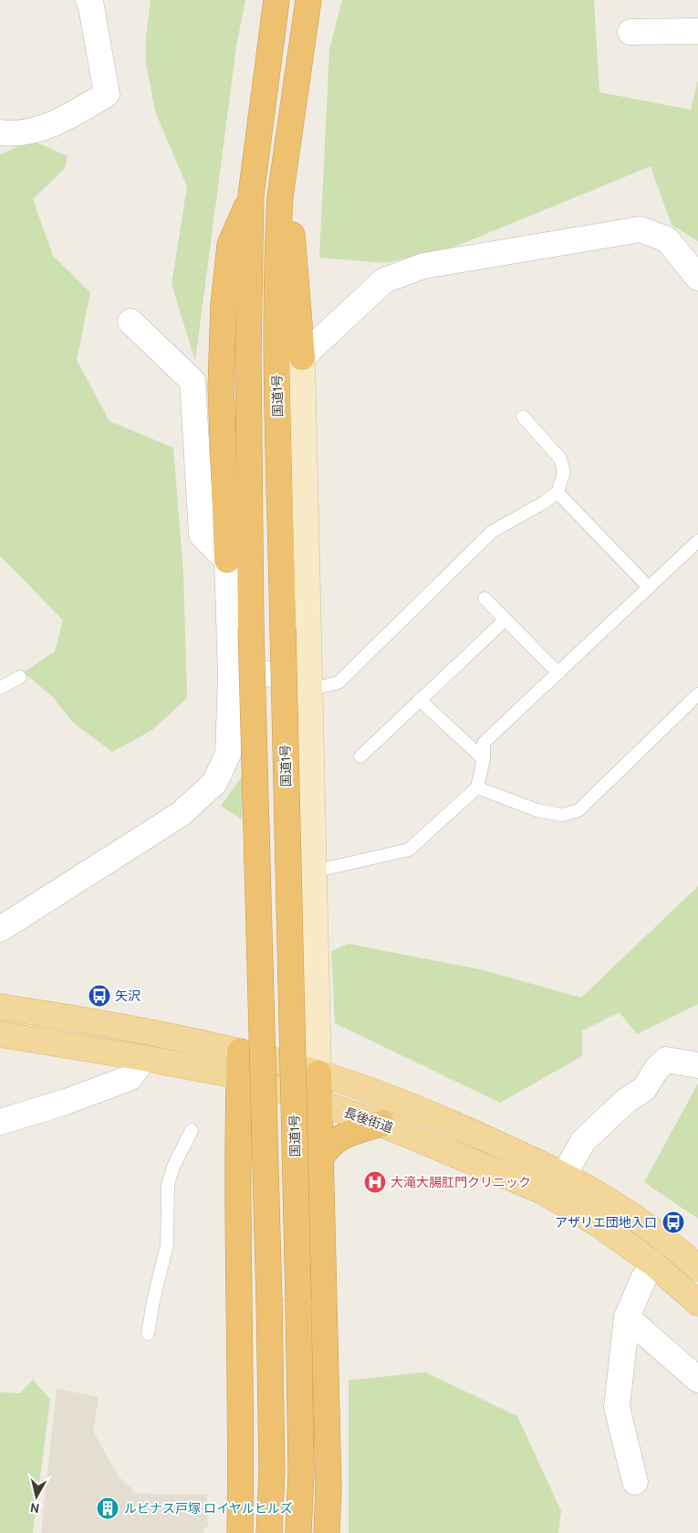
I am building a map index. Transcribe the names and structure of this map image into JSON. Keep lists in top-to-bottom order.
{
  "streets": {
    "highway": ["国道1号"],
    "main road": ["長後街道"]
  },
  "places": {
    "bus stop": ["矢沢", "アザリエ団地入口"],
    "hospital": ["大滝大腸肛門クリニック"],
    "building": ["ルビナス戸塚 ロイヤルヒルズ"]
  },
  "north": "bottom"
}
